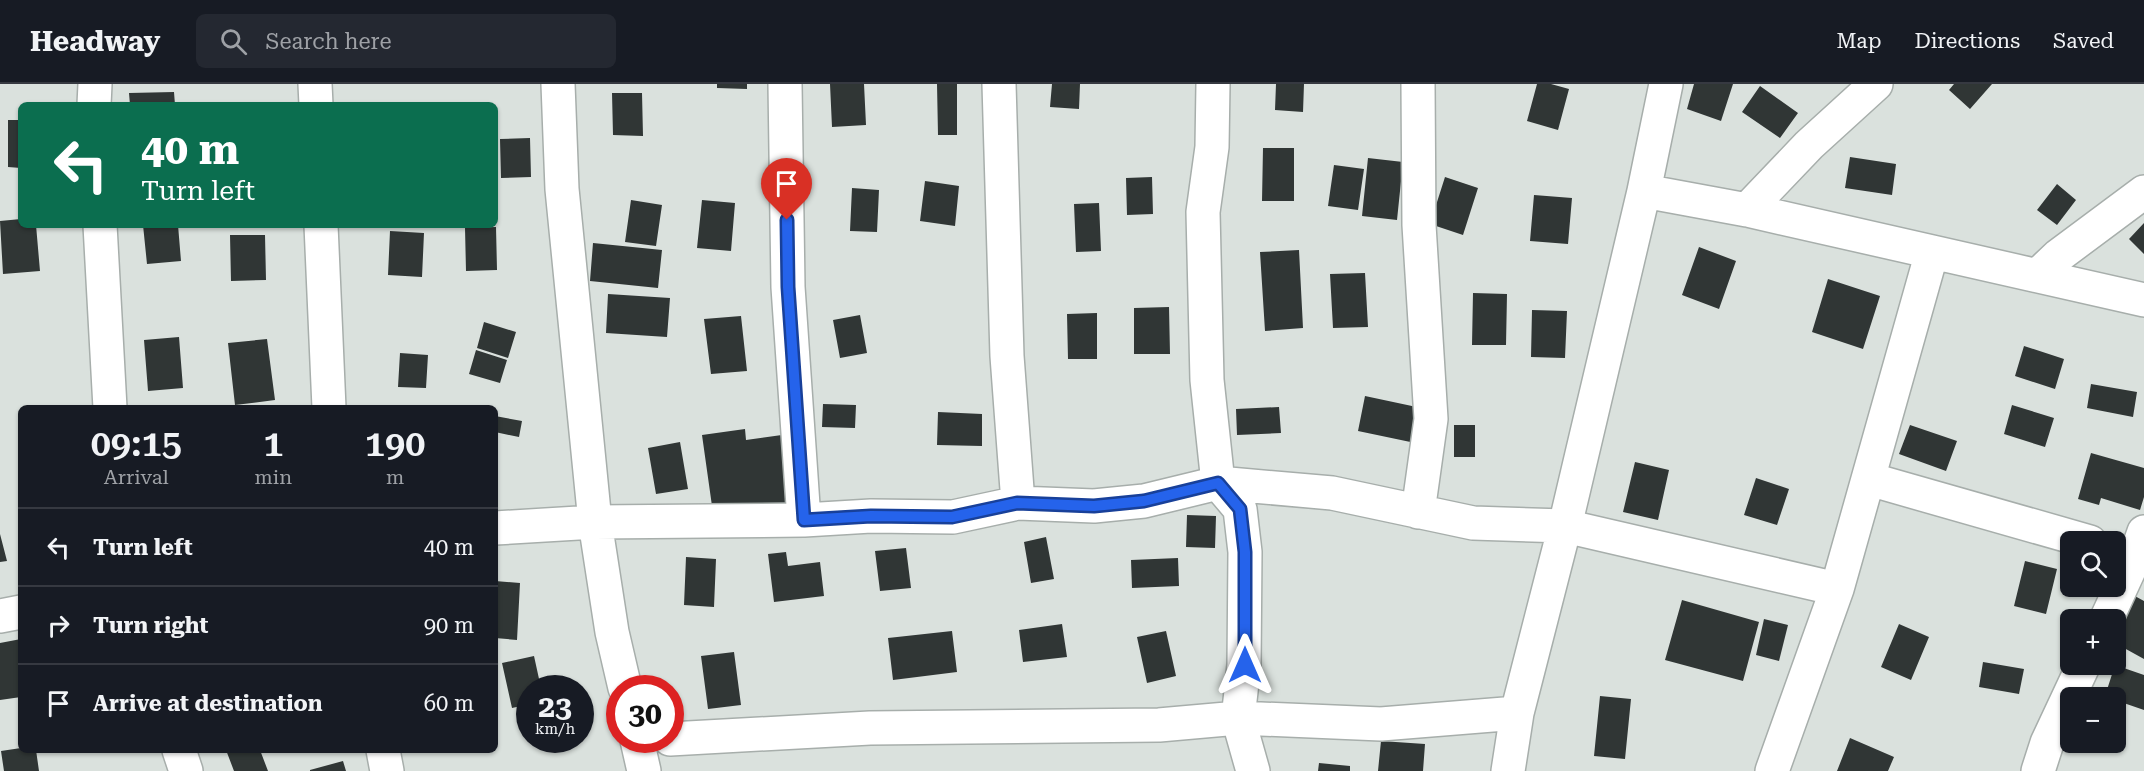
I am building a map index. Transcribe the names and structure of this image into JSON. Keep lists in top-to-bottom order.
{
  "page": {
    "header": "Headway",
    "search": "Search here",
    "nav": ["Map", "Directions", "Saved"],
    "turn": ["40 m", "Turn left"],
    "eta": [
      "09:15",
      "Arrival",
      "1",
      "min",
      "190",
      "m"
    ],
    "list": [
      {
        "name": "Turn left",
        "value": "40 m"
      },
      {
        "name": "Turn right",
        "value": "90 m"
      },
      {
        "name": "Arrive at destination",
        "value": "60 m"
      }
    ],
    "map_buttons": ["+", "−"],
    "speed": "23 km/h",
    "limit": "30"
  }
}
